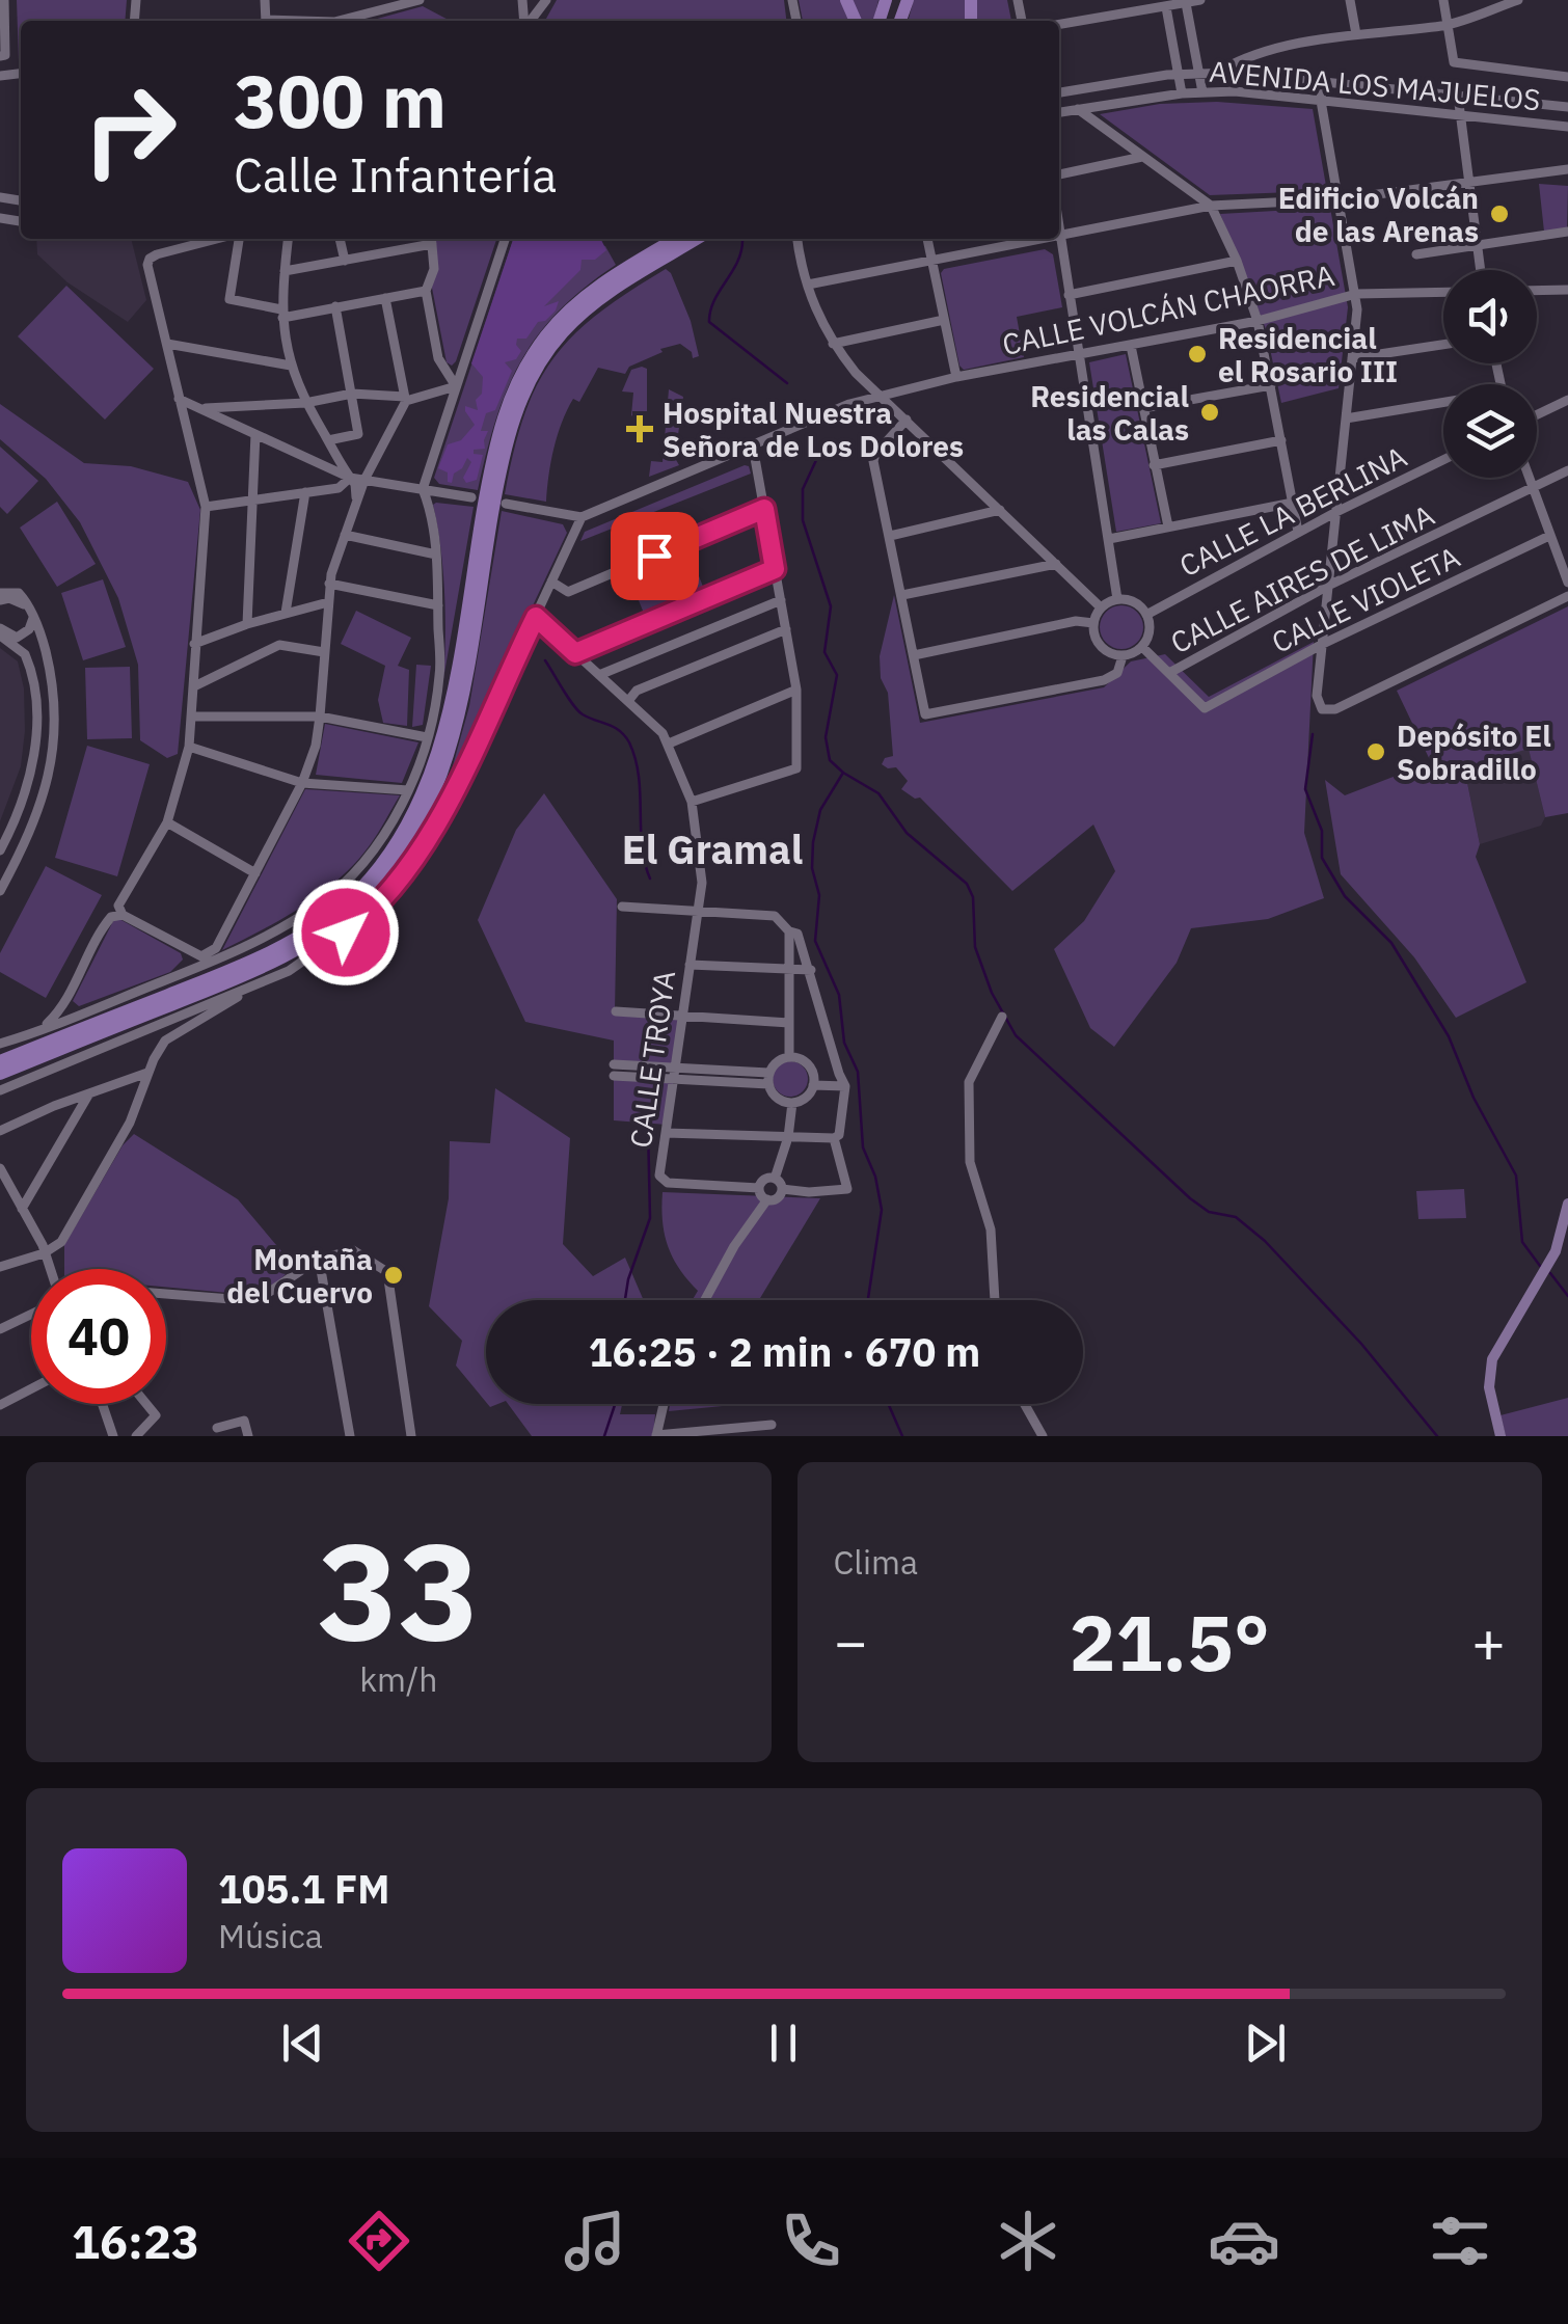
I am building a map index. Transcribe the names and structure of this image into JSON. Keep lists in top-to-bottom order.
{
  "streets": {
    "street": [
      "AVENIDA LOS MAJUELOS",
      "CALLE VOLCÁN CHAORRA",
      "CALLE LA BERLINA",
      "CALLE AIRES DE LIMA",
      "CALLE VIOLETA",
      "CALLE TROYA"
    ]
  },
  "crossings": [
    ["CALLE AIRES DE LIMA", "CALLE VIOLETA"]
  ],
  "districts": ["El Gramal"],
  "places": {
    "other": [
      "Edificio Volcán de las Arenas",
      "Residencial el Rosario III",
      "Residencial las Calas",
      "Depósito El Sobradillo",
      "Montaña del Cuervo"
    ],
    "health": ["Hospital Nuestra Señora de Los Dolores"]
  },
  "page": {
    "turn": ["300 m", "Calle Infantería"],
    "limit": "40",
    "trip": "16:25 · 2 min · 670 m",
    "tile": [
      ["33", "km/h"],
      "Clima"
    ],
    "heat": ["−", "21.5°", "+"],
    "song": ["105.1 FM", "Música"],
    "tabs": "16:23"
  }
}
